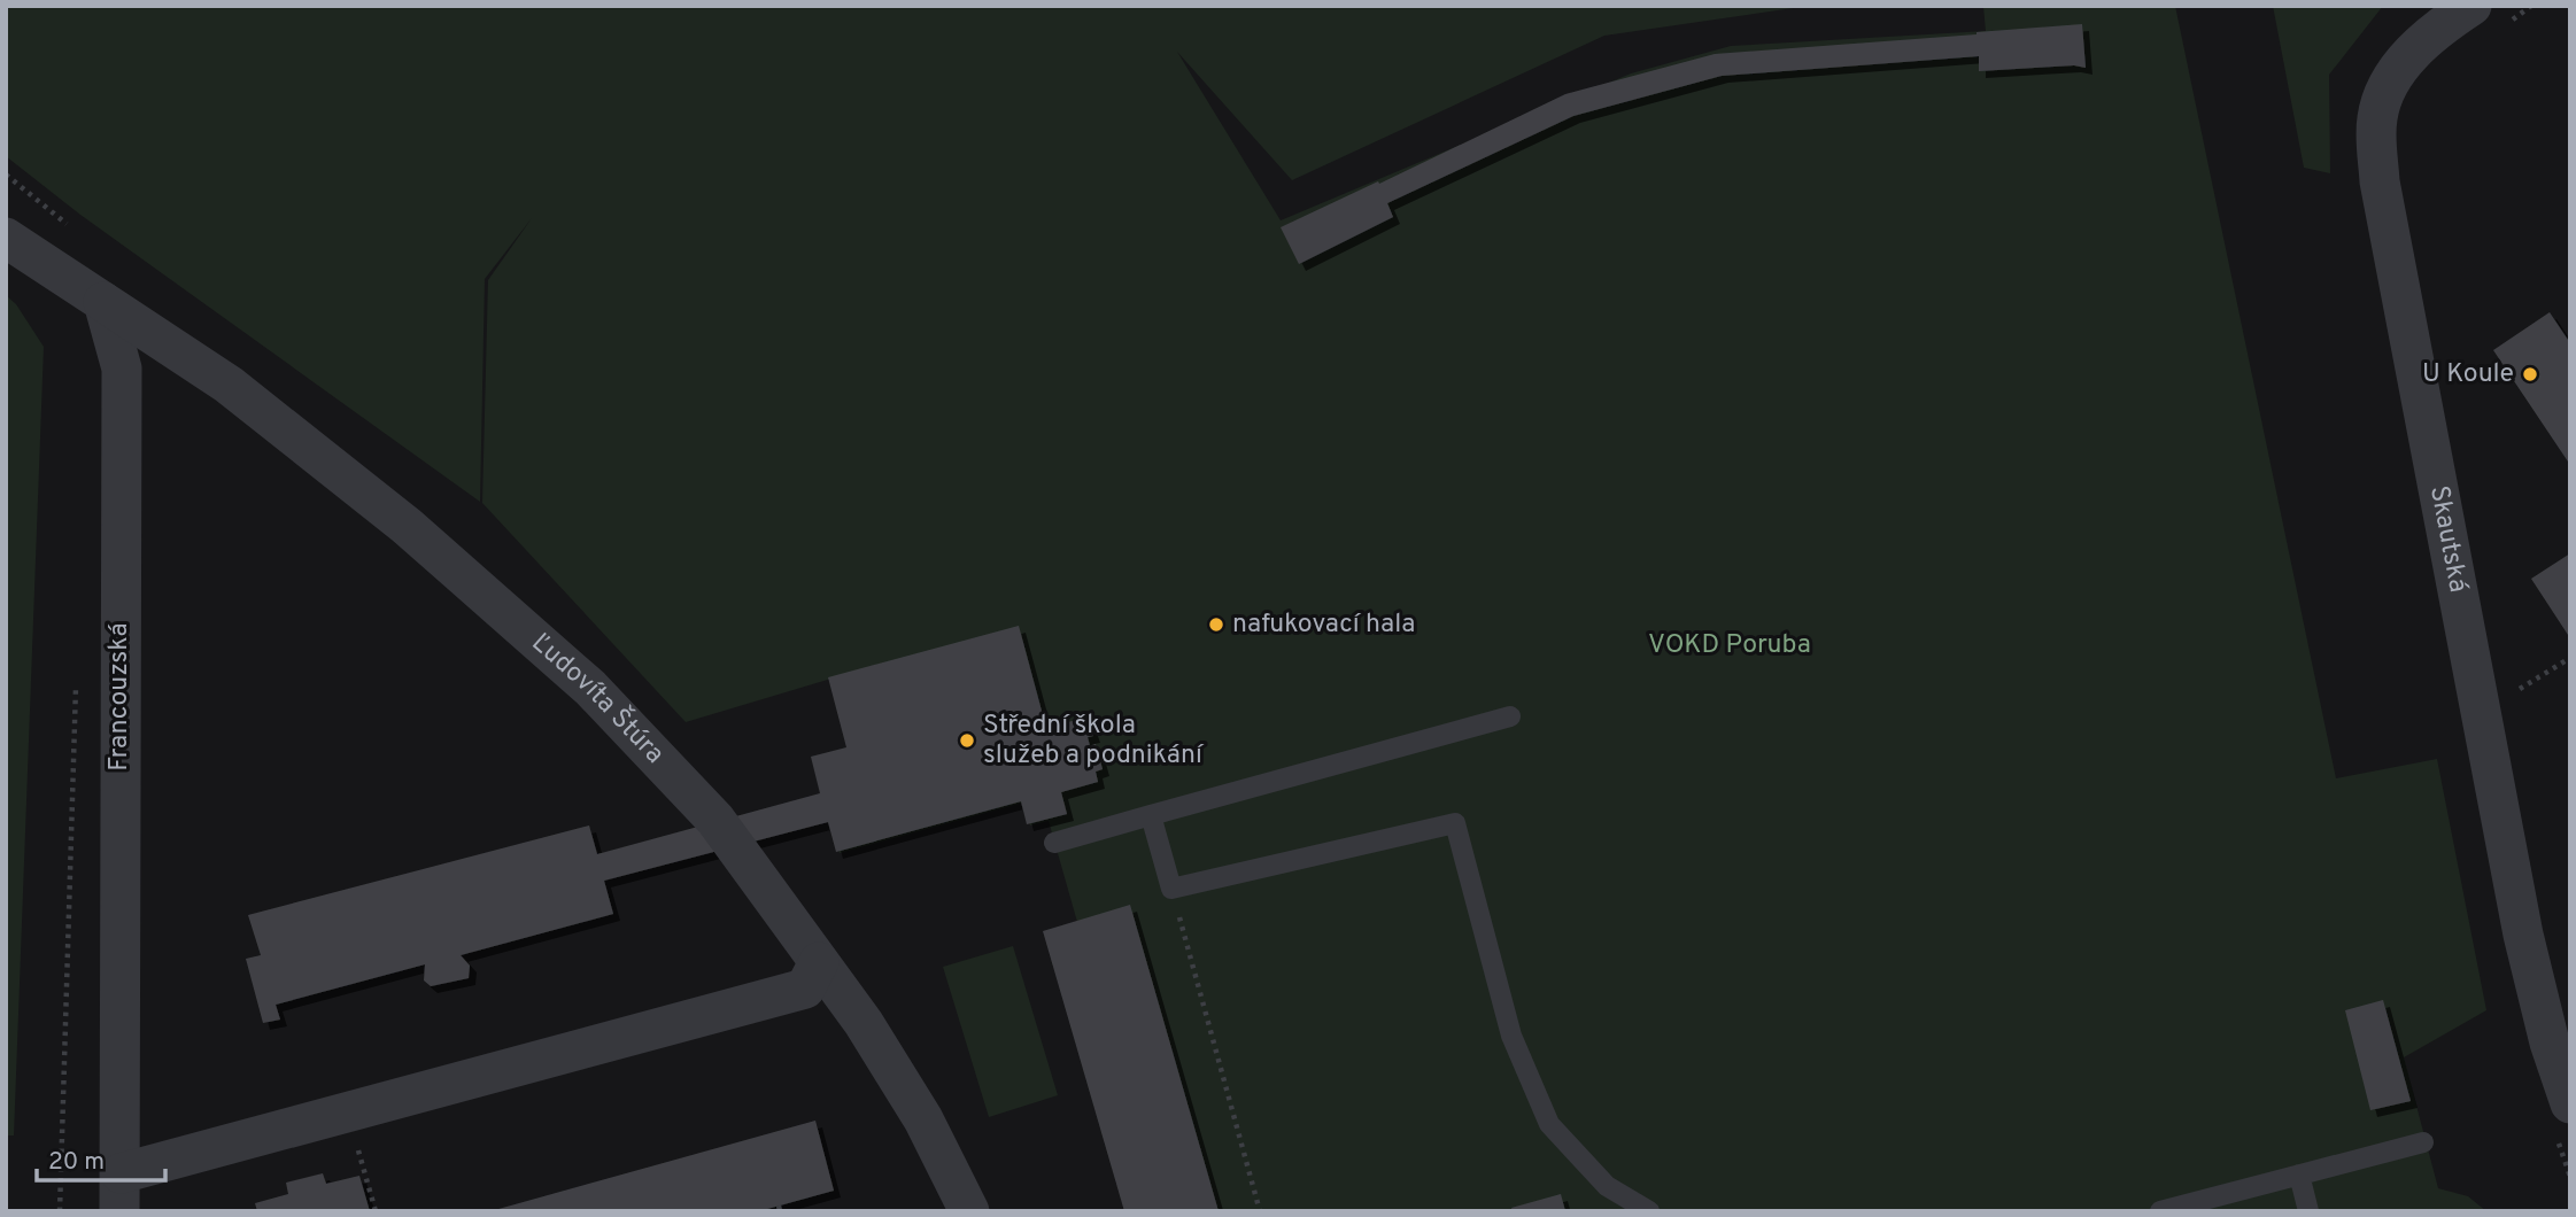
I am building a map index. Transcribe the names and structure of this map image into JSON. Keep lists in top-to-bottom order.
{
  "streets": {
    "street": ["Skautská", "Francouzská", "Ľudovíta Štúra"]
  },
  "crossings": [
    ["Francouzská", "Ľudovíta Štúra"]
  ],
  "parks": ["VOKD Poruba"],
  "places": ["U Koule", "nafukovací hala", "Střední škola služeb a podnikání"],
  "scale_bar": "20 m"
}
